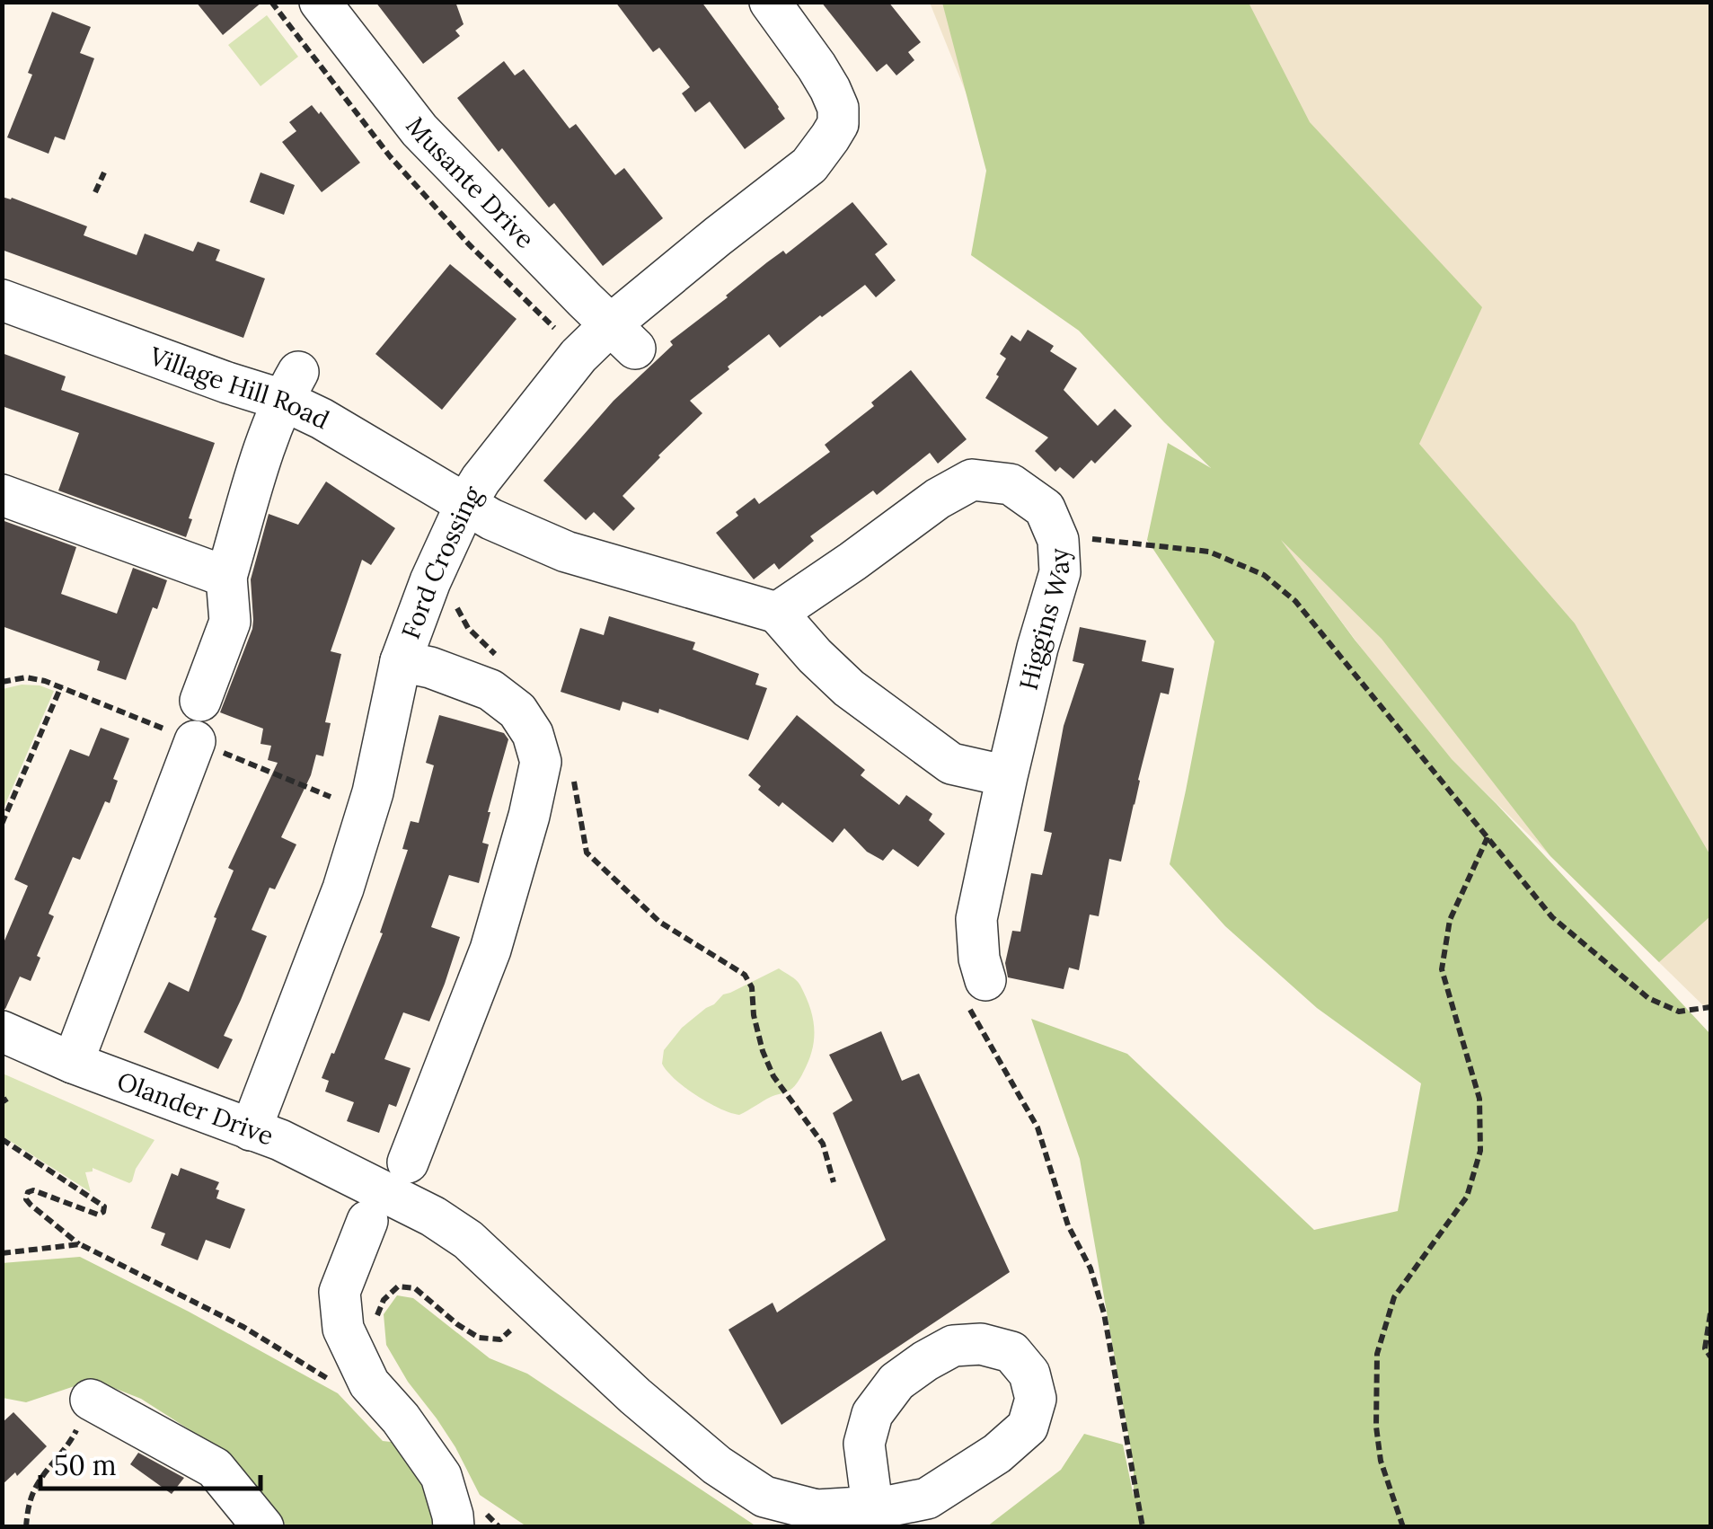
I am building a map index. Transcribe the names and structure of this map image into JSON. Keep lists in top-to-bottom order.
{
  "streets": {
    "street": [
      "Musante Drive",
      "Village Hill Road",
      "Ford Crossing",
      "Higgins Way",
      "Olander Drive"
    ]
  },
  "crossings": [
    ["Musante Drive", "Ford Crossing"],
    ["Village Hill Road", "Ford Crossing"],
    ["Ford Crossing", "Olander Drive"]
  ],
  "scale_bar": "50 m"
}
